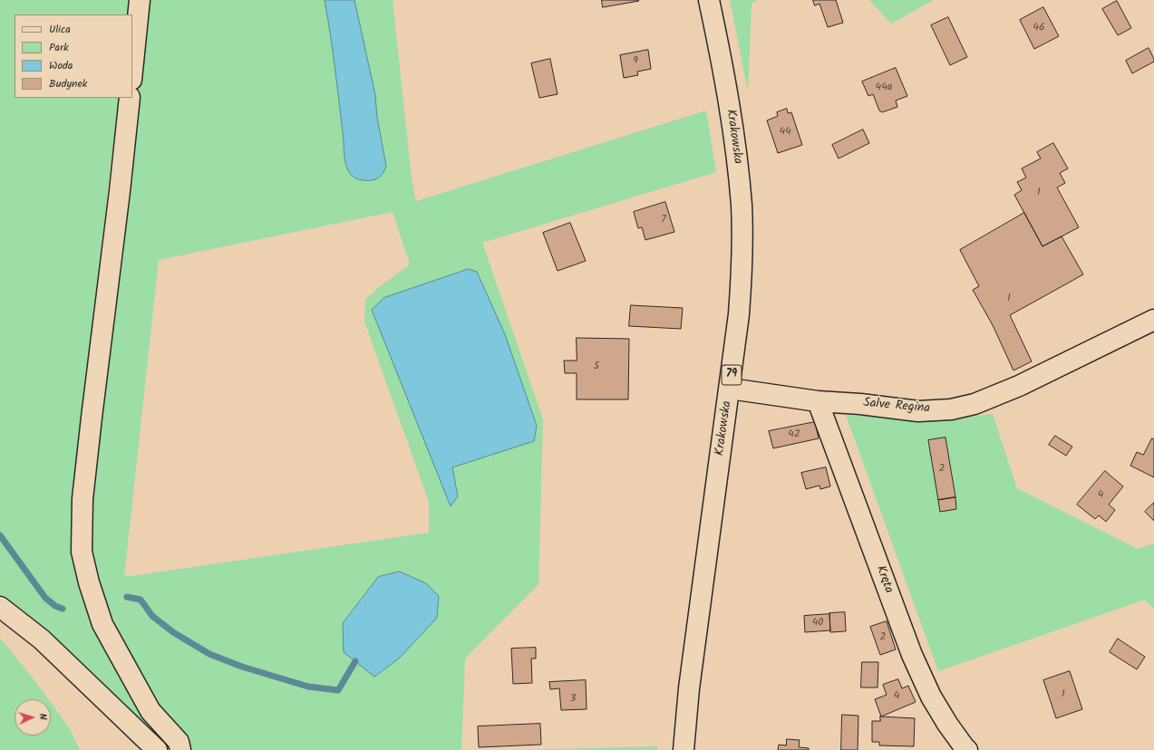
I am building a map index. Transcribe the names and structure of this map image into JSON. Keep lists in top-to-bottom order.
{
  "streets": {
    "street": [
      "Krakowska",
      "79",
      "Salve Regina",
      "Kręta"
    ]
  },
  "crossings": [
    ["Krakowska", "Salve Regina"],
    ["Salve Regina", "Kręta"]
  ],
  "house_numbers": [
    "46",
    "9",
    "44a",
    "44",
    "1",
    "7",
    "1",
    "5",
    "42",
    "2",
    "4",
    "40",
    "2",
    "1",
    "4",
    "3"
  ],
  "legend": [
    "Ulica",
    "Park",
    "Woda",
    "Budynek"
  ],
  "north": "right"
}
